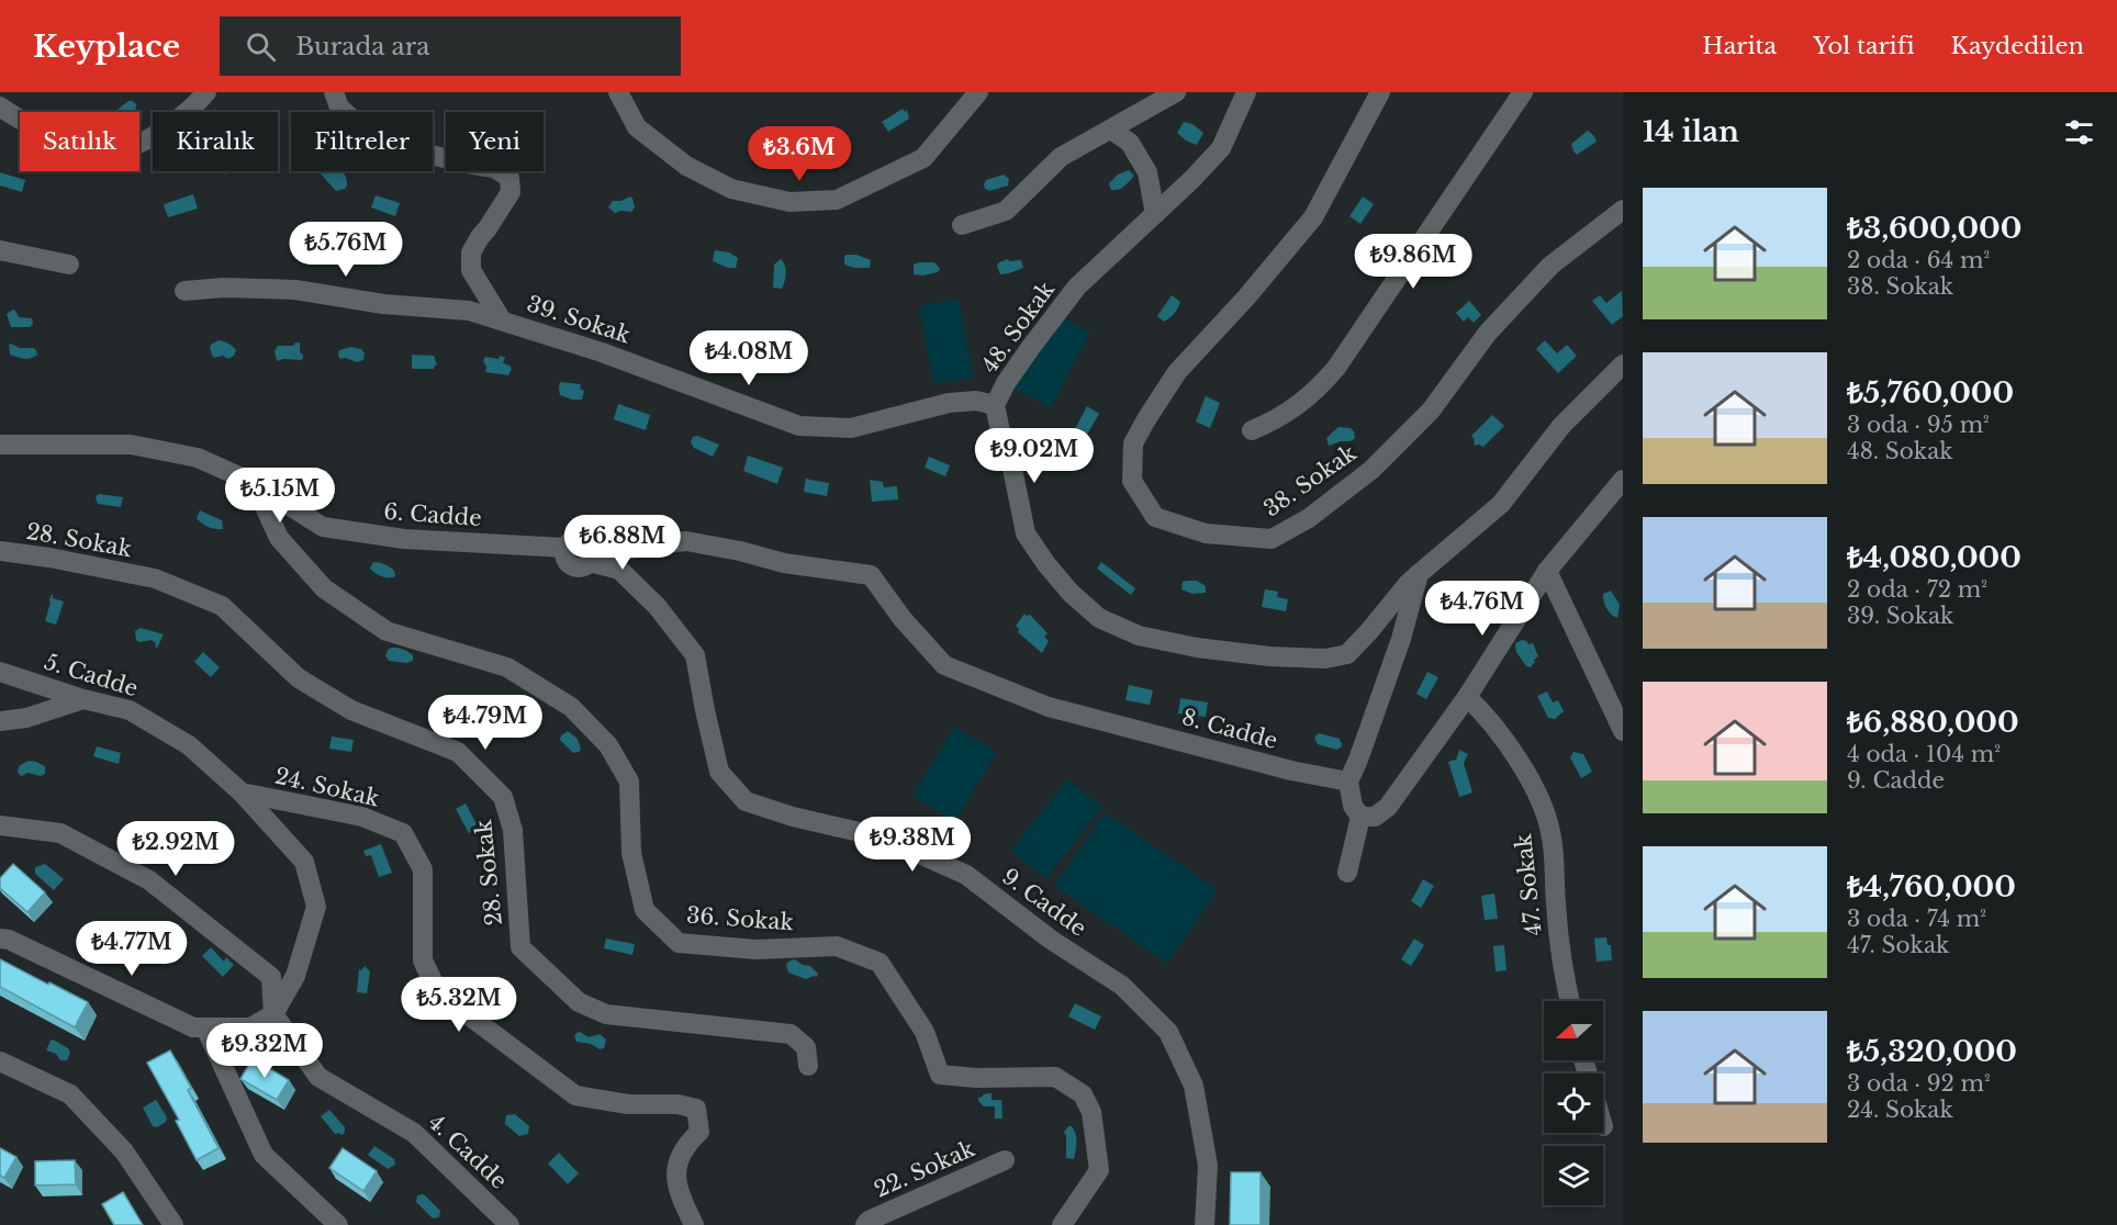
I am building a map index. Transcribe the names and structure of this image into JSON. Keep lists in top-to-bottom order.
{
  "streets": {
    "street": [
      "39. Sokak",
      "48. Sokak",
      "38. Sokak",
      "6. Cadde",
      "28. Sokak",
      "5. Cadde",
      "8. Cadde",
      "24. Sokak",
      "47. Sokak",
      "9. Cadde",
      "36. Sokak",
      "4. Cadde",
      "22. Sokak"
    ]
  },
  "crossings": [
    ["39. Sokak", "48. Sokak"],
    ["6. Cadde", "8. Cadde"],
    ["6. Cadde", "9. Cadde"],
    ["6. Cadde", "36. Sokak"],
    ["5. Cadde", "24. Sokak"],
    ["5. Cadde", "4. Cadde"],
    ["8. Cadde", "9. Cadde"]
  ],
  "north": "left",
  "page": {
    "header": "Keyplace",
    "search": "Burada ara",
    "nav": ["Harita", "Yol tarifi", "Kaydedilen"],
    "heading": "14 ilan",
    "chip": [
      "Satılık",
      "Kiralık",
      "Filtreler",
      "Yeni"
    ],
    "price": [
      "₺3.6M",
      "₺5.76M",
      "₺9.86M",
      "₺4.08M",
      "₺9.02M",
      "₺5.15M",
      "₺6.88M",
      "₺4.76M",
      "₺4.79M",
      "₺9.38M",
      "₺2.92M",
      "₺4.77M",
      "₺5.32M",
      "₺9.32M"
    ],
    "list": [
      {
        "name": "₺3,600,000",
        "note": "2 oda · 64 m² · 38. Sokak"
      },
      {
        "name": "₺5,760,000",
        "note": "3 oda · 95 m² · 48. Sokak"
      },
      {
        "name": "₺4,080,000",
        "note": "2 oda · 72 m² · 39. Sokak"
      },
      {
        "name": "₺6,880,000",
        "note": "4 oda · 104 m² · 9. Cadde"
      },
      {
        "name": "₺4,760,000",
        "note": "3 oda · 74 m² · 47. Sokak"
      },
      {
        "name": "₺5,320,000",
        "note": "3 oda · 92 m² · 24. Sokak"
      }
    ]
  }
}
